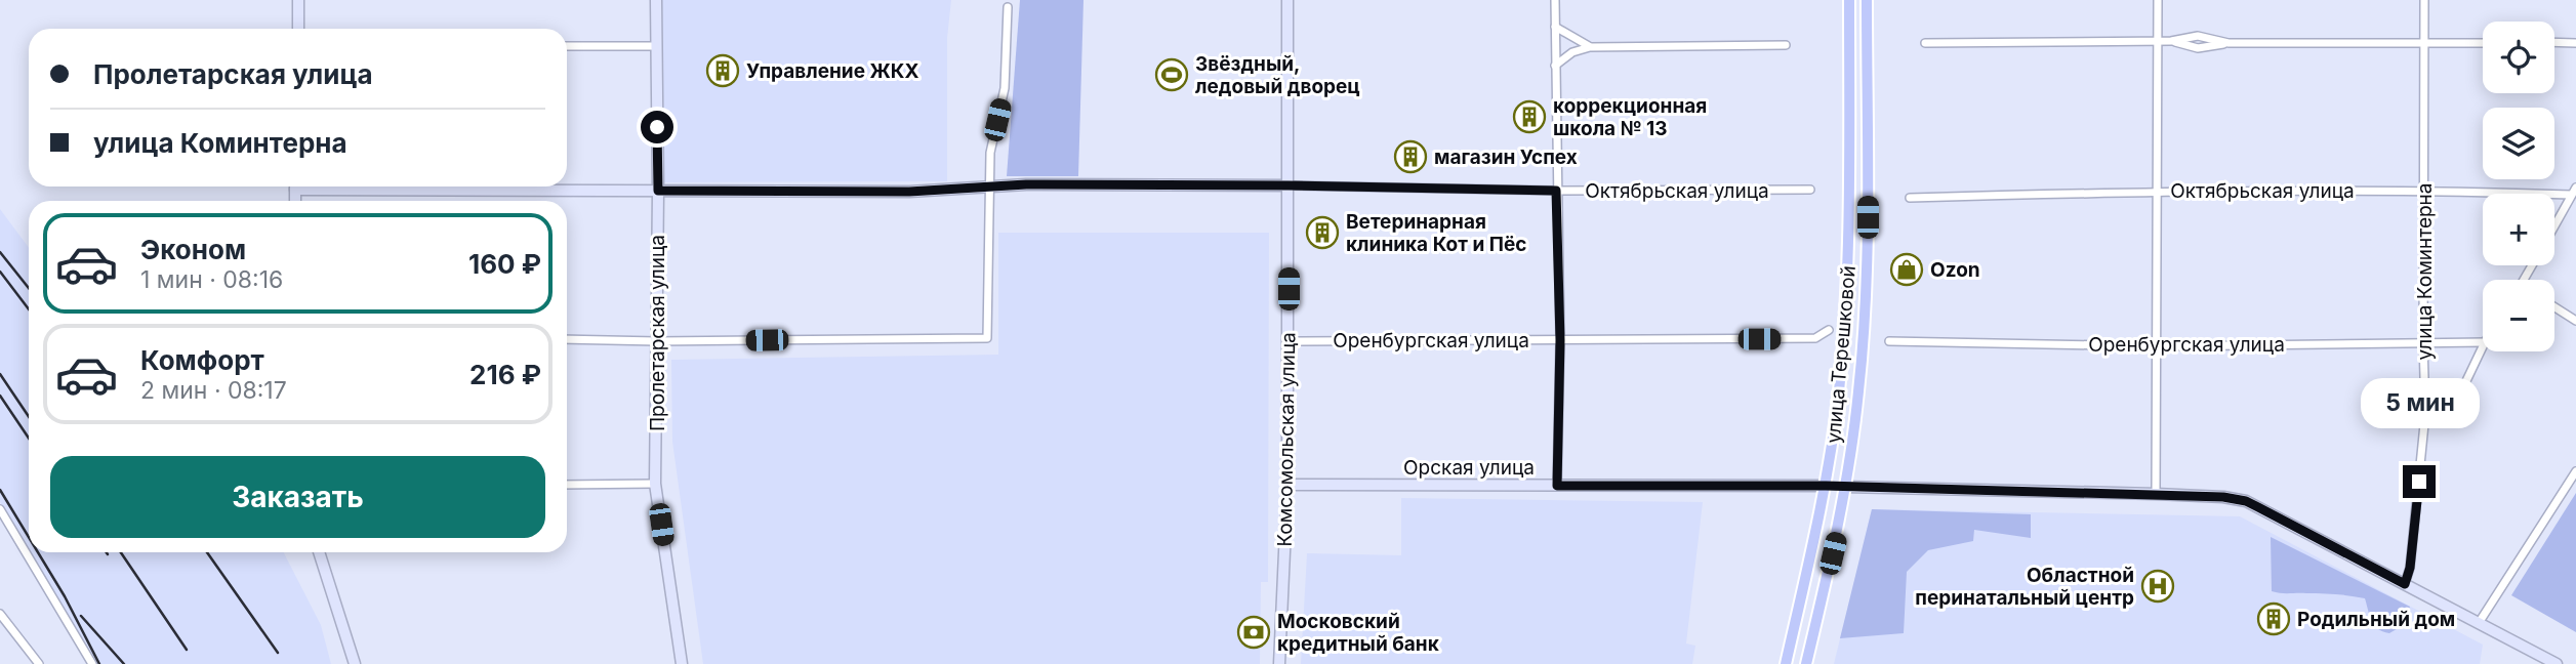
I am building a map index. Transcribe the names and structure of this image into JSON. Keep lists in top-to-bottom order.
{
  "streets": {
    "main road": [
      "Октябрьская улица",
      "Пролетарская улица",
      "улица Терешковой",
      "Комсомольская улица",
      "Орская улица"
    ],
    "street": ["улица Коминтерна", "Оренбургская улица"]
  },
  "crossings": [
    ["Октябрьская улица", "улица Коминтерна"],
    ["Октябрьская улица", "Пролетарская улица"],
    ["Октябрьская улица", "Комсомольская улица"],
    ["улица Коминтерна", "Оренбургская улица"],
    ["улица Коминтерна", "Орская улица"],
    ["Оренбургская улица", "Комсомольская улица"],
    ["улица Терешковой", "Орская улица"],
    ["Комсомольская улица", "Орская улица"]
  ],
  "places": {
    "building": [
      "Управление ЖКХ",
      "коррекционная школа № 13",
      "магазин Успех",
      "Ветеринарная клиника Кот и Пёс",
      "Родильный дом"
    ],
    "sports": ["Звёздный, ледовый дворец"],
    "shop": ["Ozon"],
    "hospital": ["Областной перинатальный центр"],
    "bank": ["Московский кредитный банк"]
  },
  "page": {
    "map_buttons": ["+", "−"],
    "banner": ["Пролетарская улица", "улица Коминтерна"],
    "list": [
      {
        "name": "Эконом",
        "note": "1 мин · 08:16",
        "value": "160 ₽"
      },
      {
        "name": "Комфорт",
        "note": "2 мин · 08:17",
        "value": "216 ₽"
      }
    ],
    "bubble": "5 мин",
    "buttons": "Заказать"
  }
}
